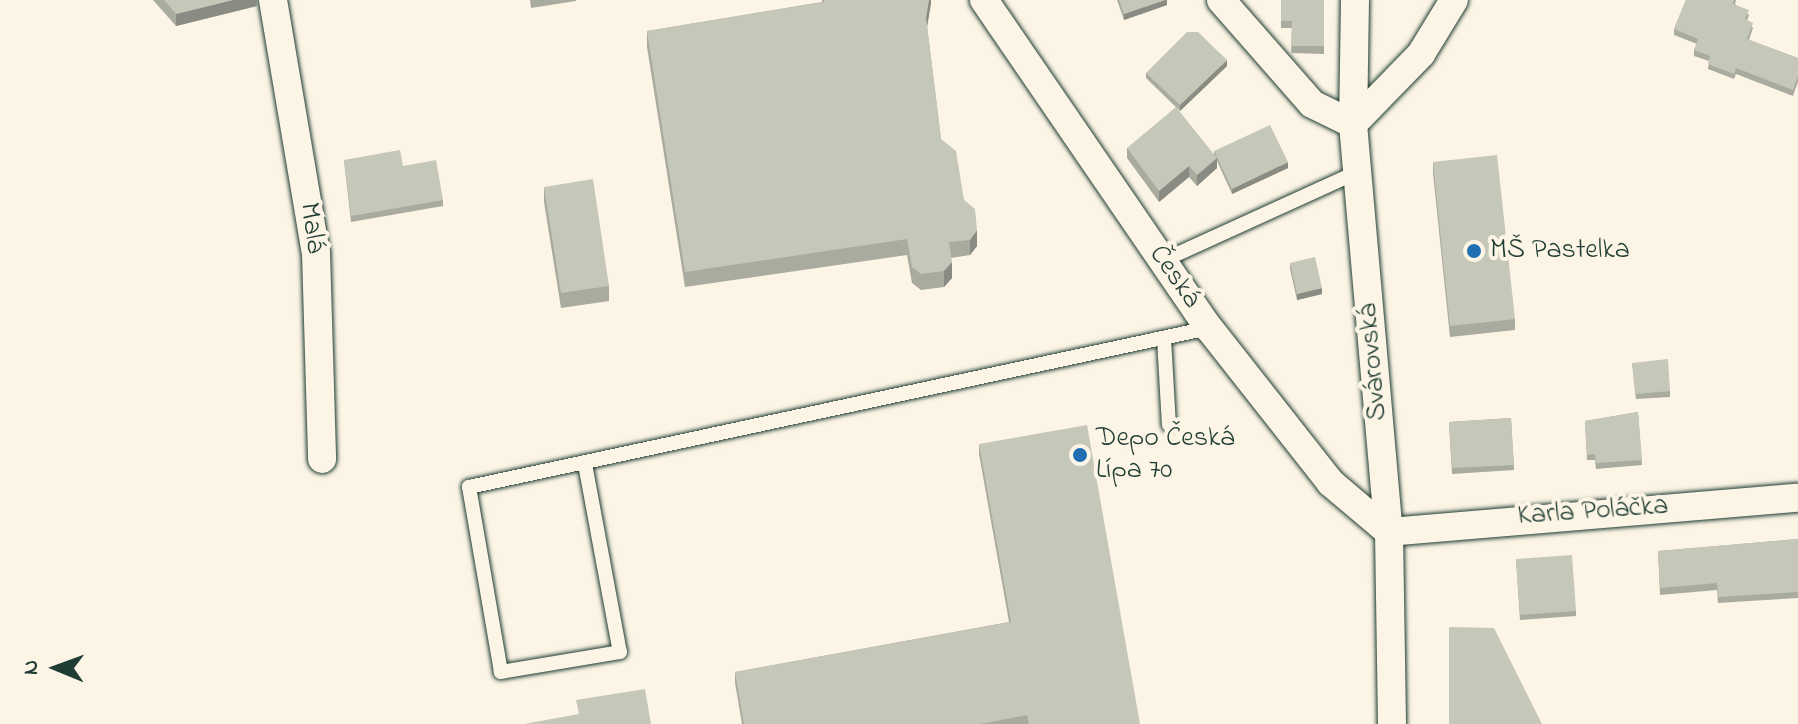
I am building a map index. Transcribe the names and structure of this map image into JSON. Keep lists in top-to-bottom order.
{
  "streets": {
    "street": [
      "Malá",
      "Česká",
      "Svárovská",
      "Karla Poláčka"
    ]
  },
  "crossings": [
    ["Česká", "Svárovská"],
    ["Česká", "Karla Poláčka"],
    ["Svárovská", "Karla Poláčka"]
  ],
  "places": ["MŠ Pastelka", "Depo Česká Lípa 70"],
  "north": "left"
}
